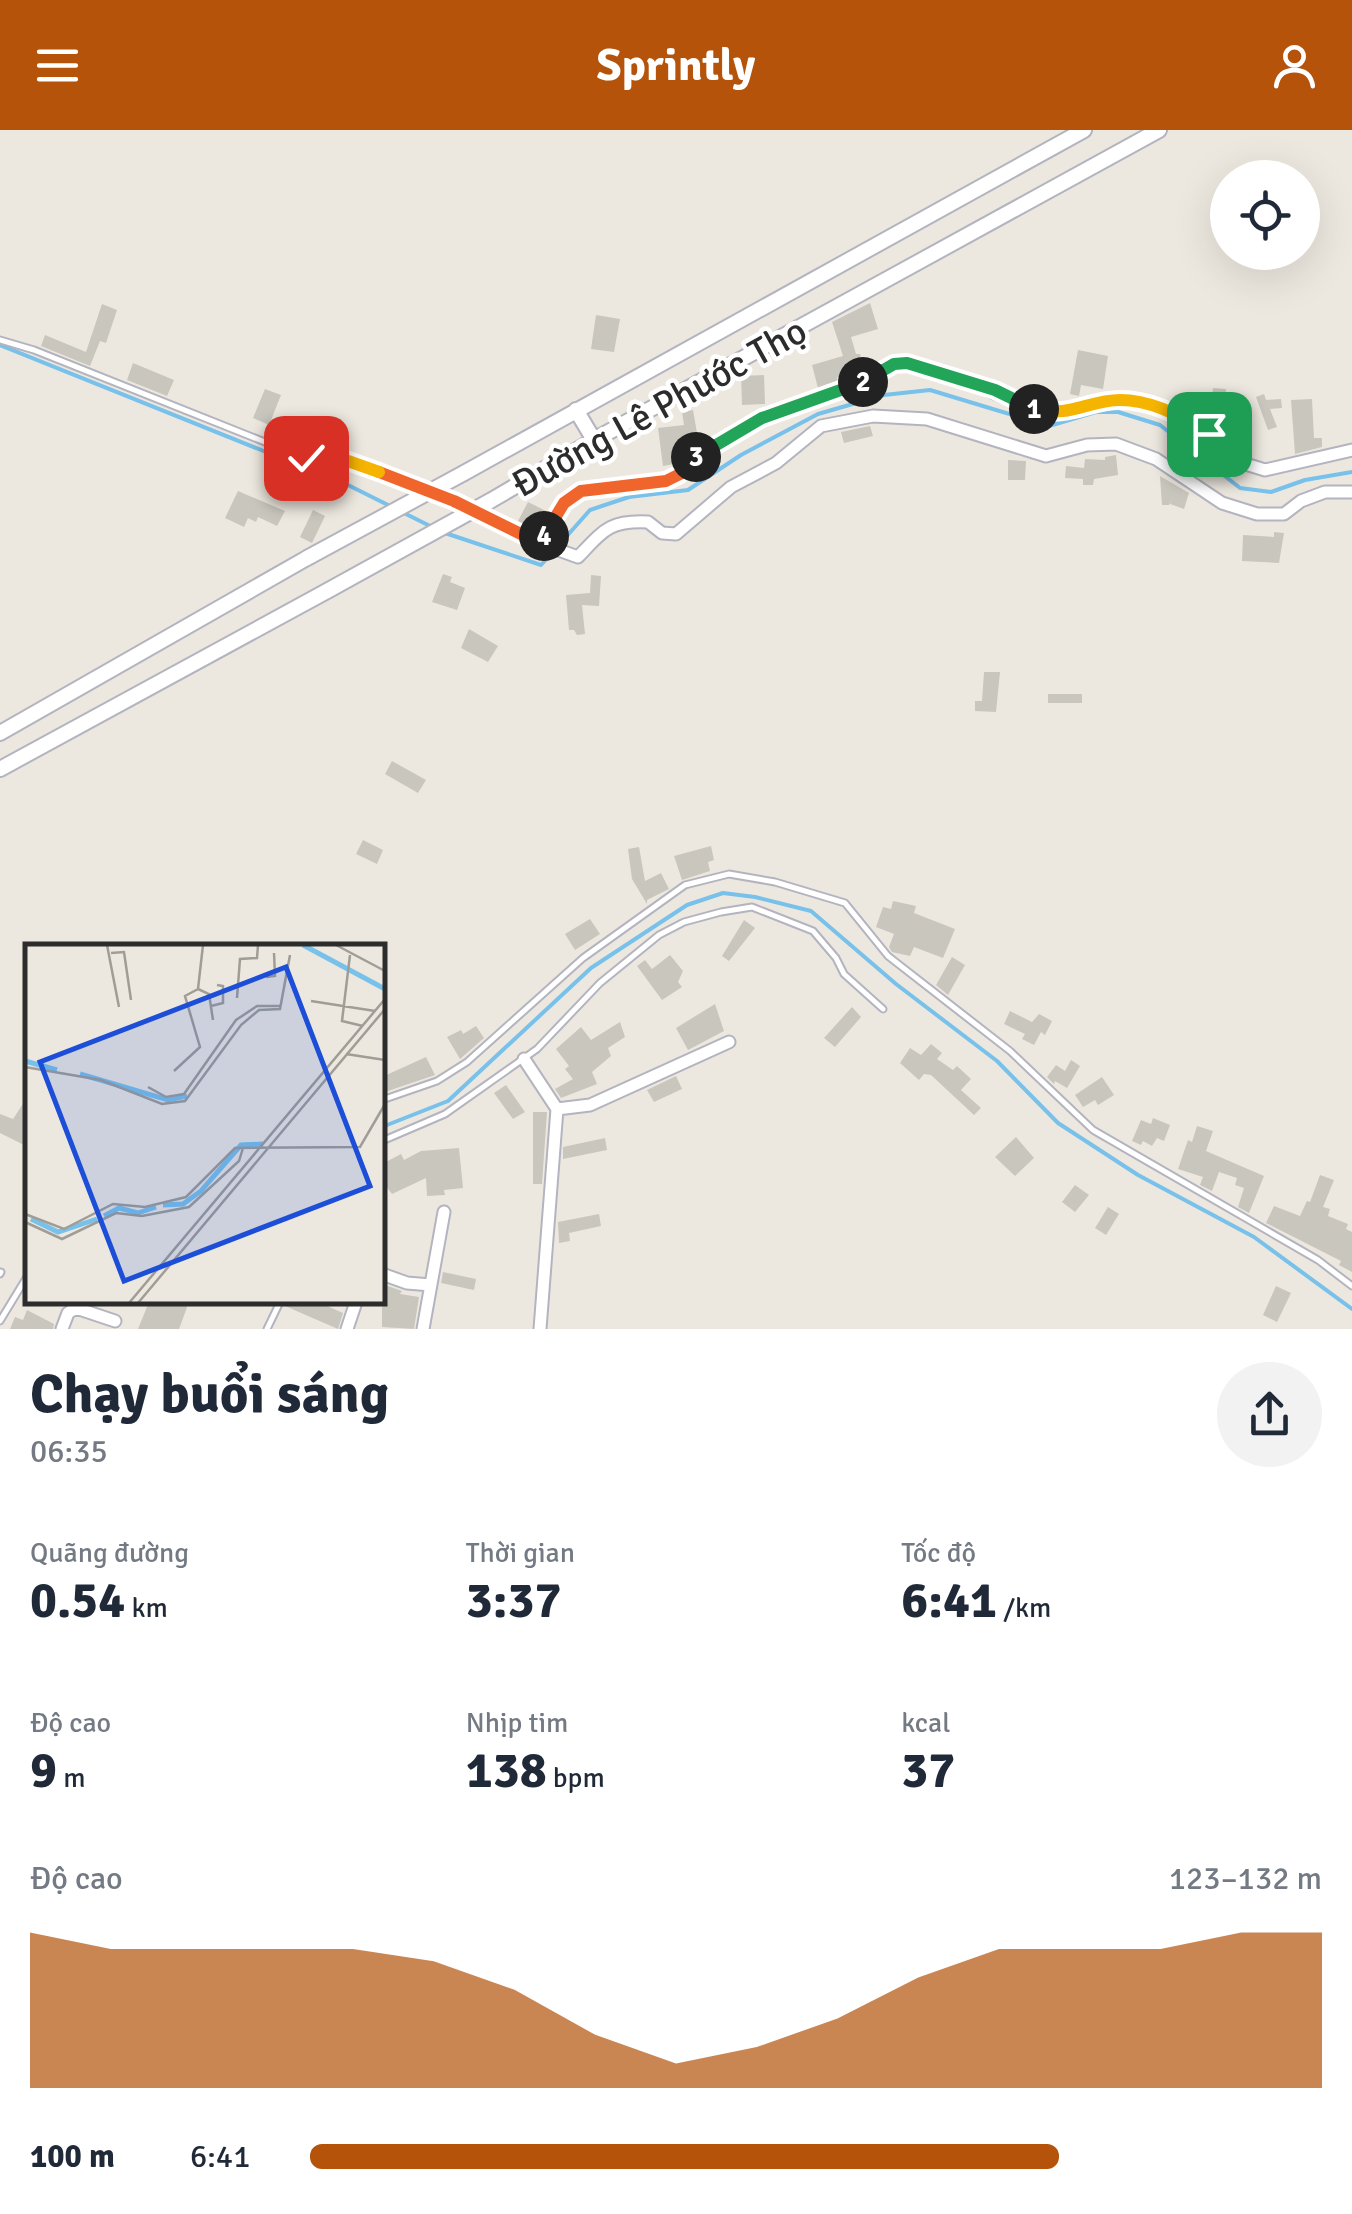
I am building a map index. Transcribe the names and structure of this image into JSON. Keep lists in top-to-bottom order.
{
  "streets": {
    "street": ["Đường Lê Phước Thọ"]
  },
  "page": {
    "header": "Sprintly",
    "pins": [
      "2",
      "1",
      "3",
      "4"
    ],
    "heading": ["Chạy buổi sáng", "06:35"],
    "stats": [
      ["Quãng đường", "0.54 km"],
      ["Thời gian", "3:37"],
      ["Tốc độ", "6:41 /km"],
      ["Độ cao", "9 m"],
      ["Nhịp tim", "138 bpm"],
      ["kcal", "37"]
    ],
    "chart": ["Độ cao", "123–132 m"],
    "list": [
      {
        "name": "100 m",
        "note": "6:41"
      }
    ]
  }
}
